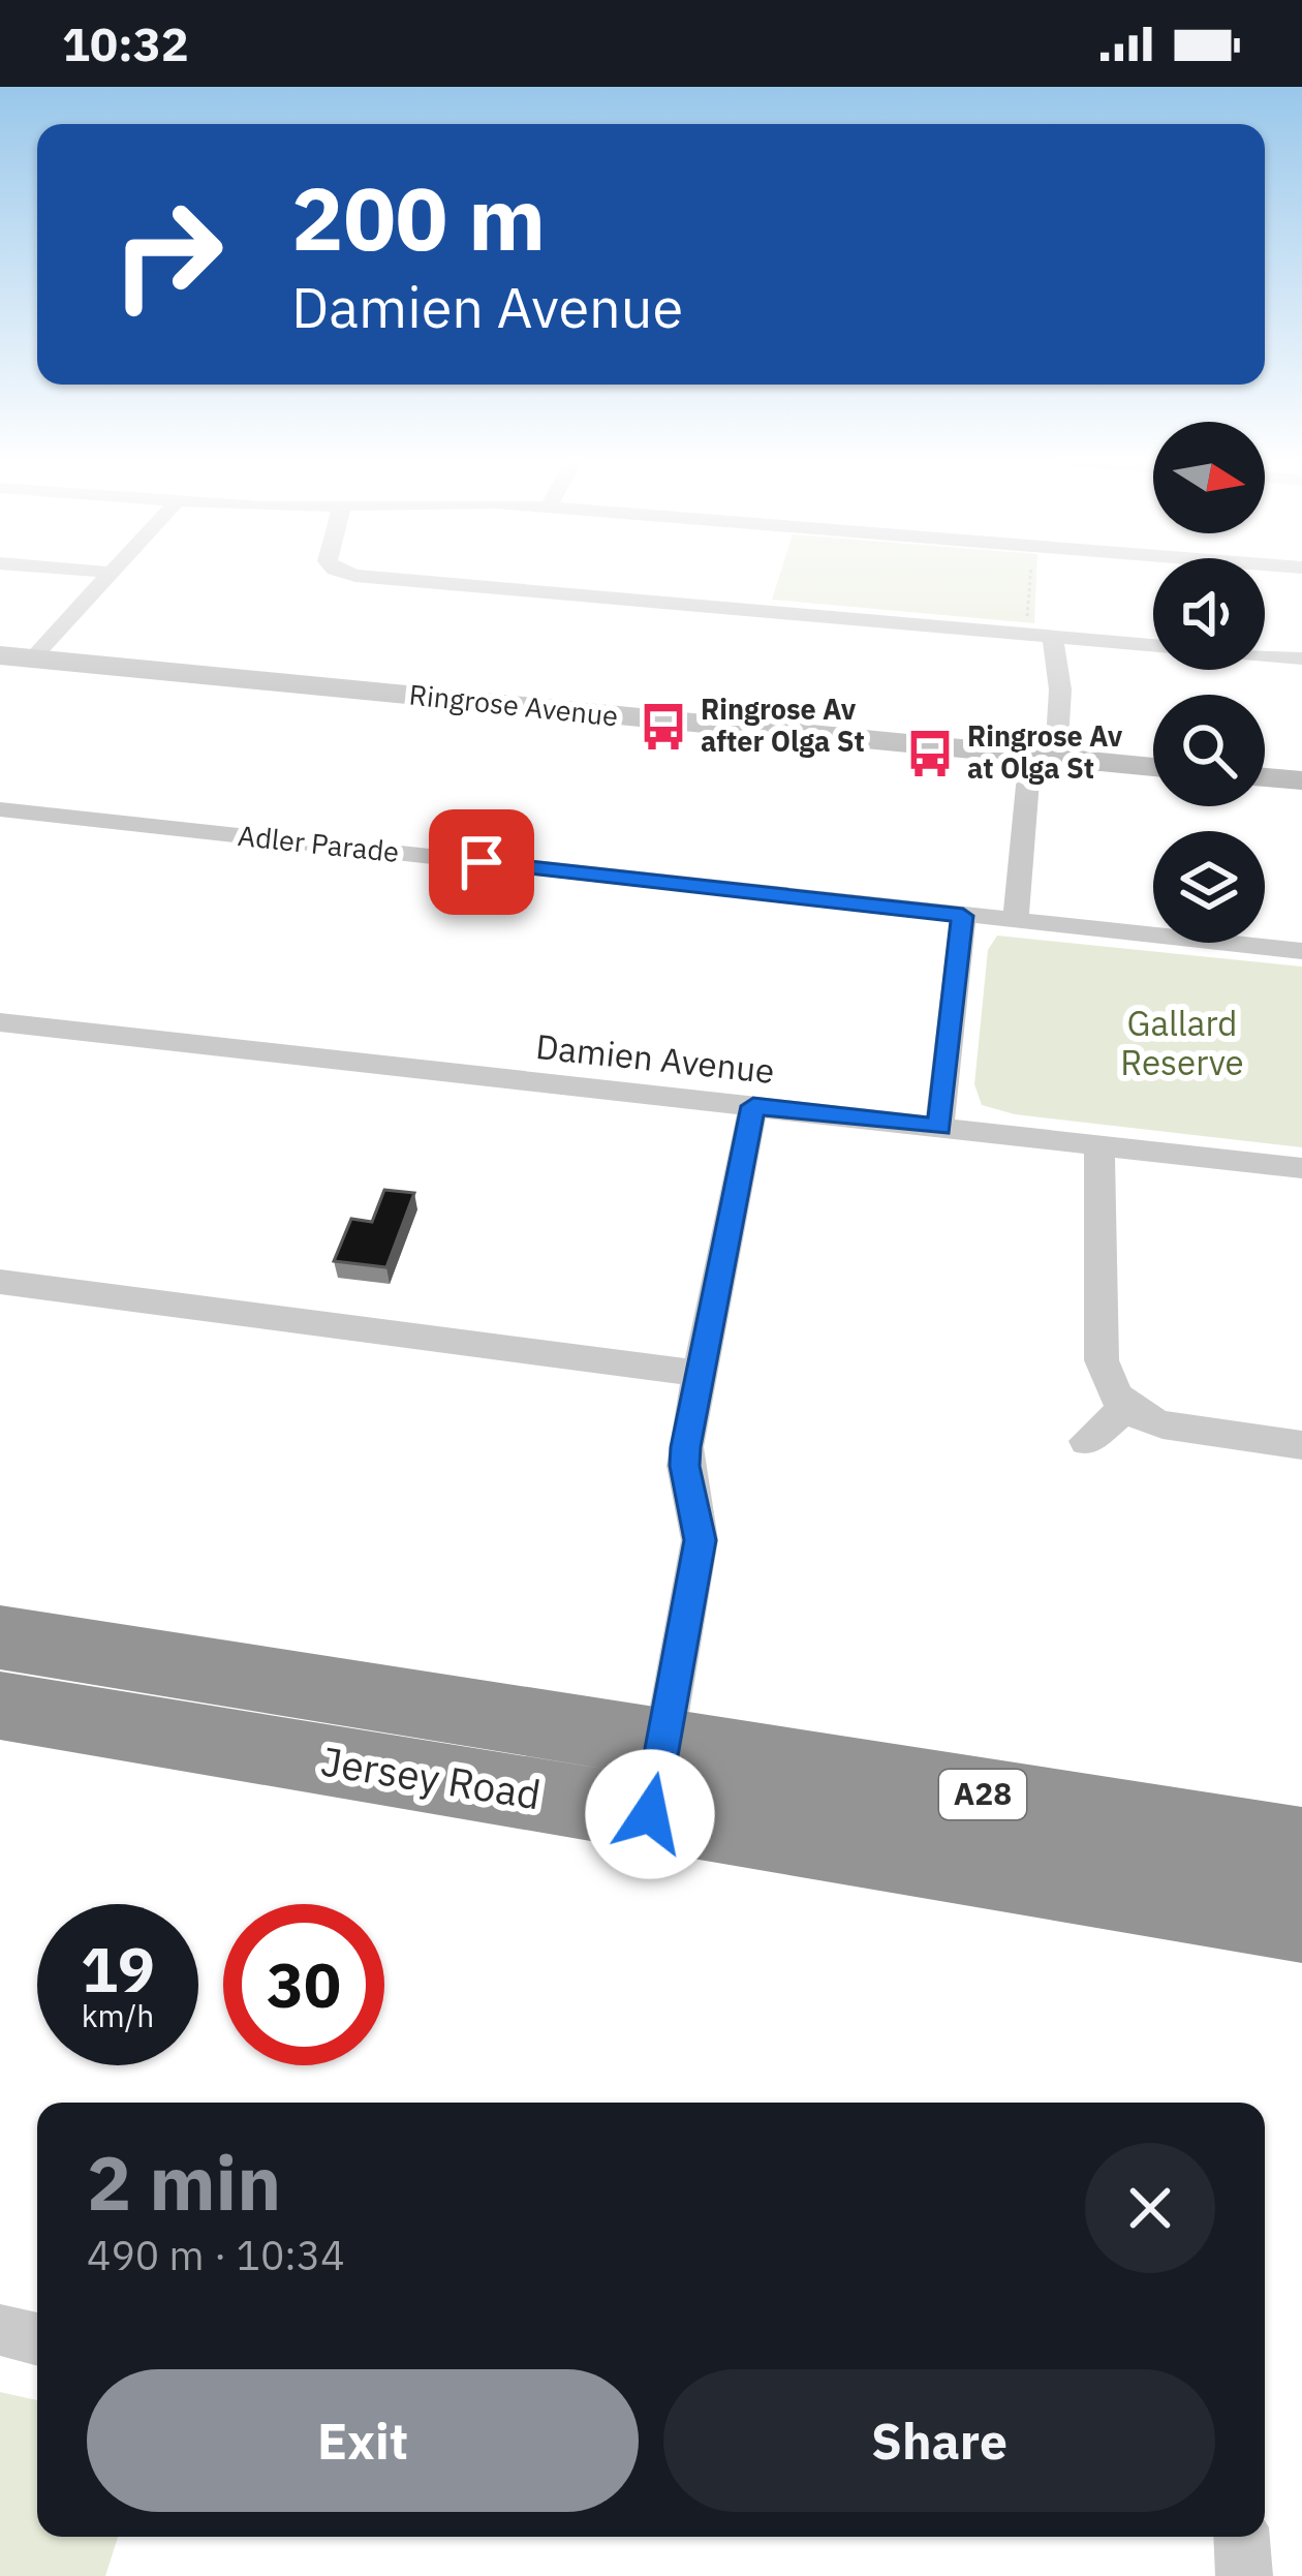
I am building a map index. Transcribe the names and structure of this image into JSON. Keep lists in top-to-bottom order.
{
  "streets": {
    "highway": ["Jersey Road", "A28"],
    "street": ["Ringrose Avenue", "Adler Parade", "Damien Avenue"]
  },
  "parks": ["Gallard Reserve"],
  "places": {
    "bus stop": ["Ringrose Av after Olga St", "Ringrose Av at Olga St"]
  },
  "north": "right",
  "page": {
    "status": "10:32",
    "turn": ["200 m", "Damien Avenue"],
    "speed": "19 km/h",
    "limit": "30",
    "heading": ["2 min", "490 m · 10:34"],
    "buttons": ["Exit", "Share"]
  }
}
